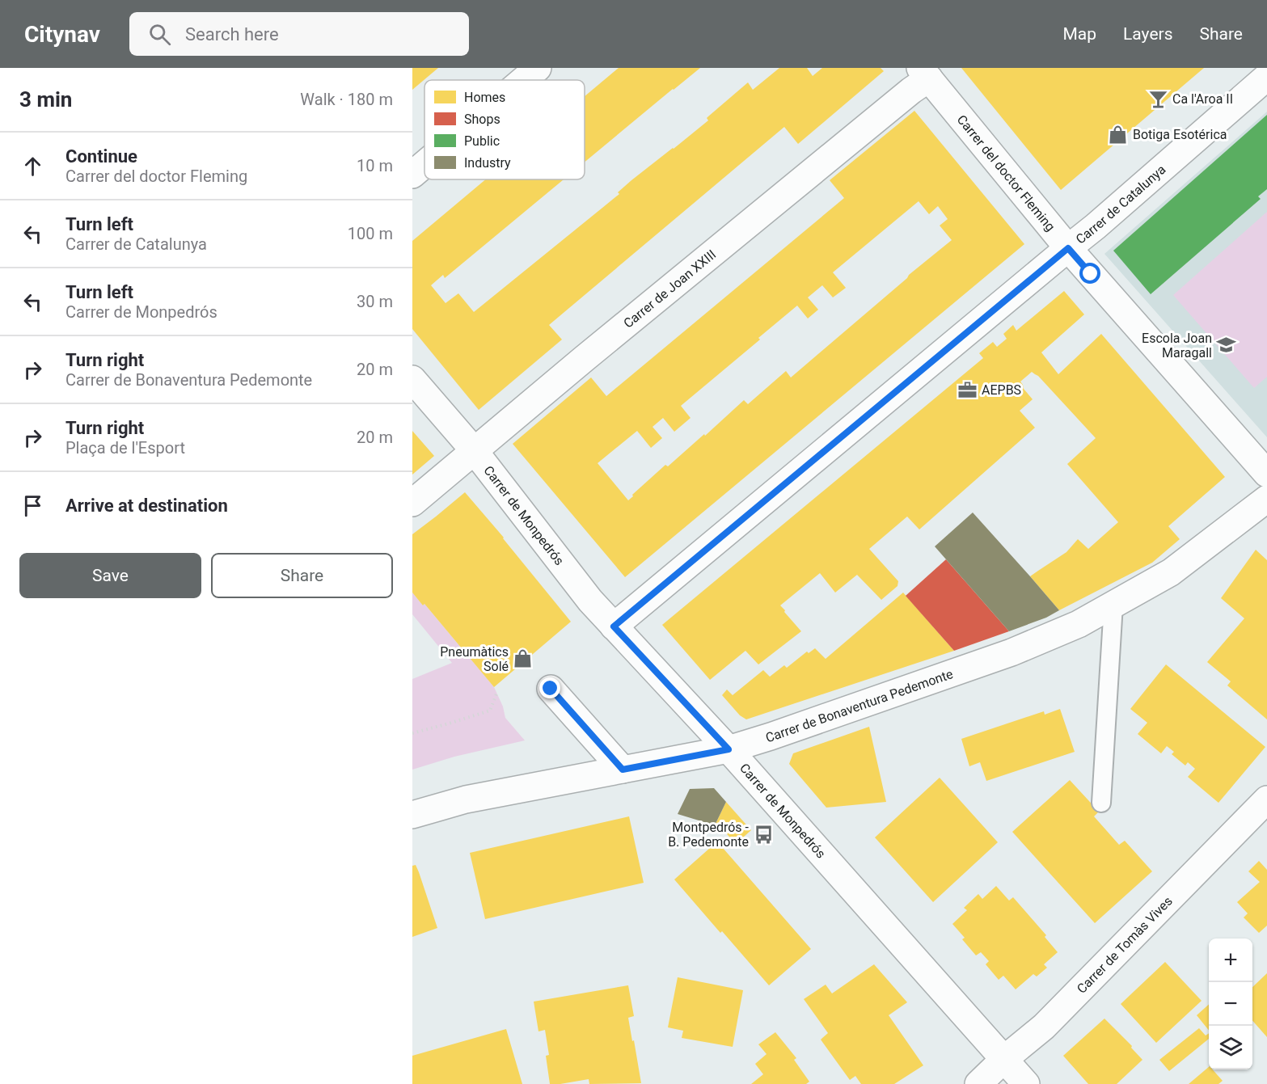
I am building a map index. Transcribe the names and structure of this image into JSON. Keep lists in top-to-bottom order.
{
  "streets": {
    "street": [
      "Carrer del doctor Fleming",
      "Carrer de Catalunya",
      "Carrer de Joan XXIII",
      "Carrer de Monpedrós",
      "Carrer de Bonaventura Pedemonte",
      "Carrer de Tomàs Vives"
    ]
  },
  "crossings": [
    ["Carrer del doctor Fleming", "Carrer de Catalunya"],
    ["Carrer del doctor Fleming", "Carrer de Joan XXIII"],
    ["Carrer de Catalunya", "Carrer de Monpedrós"],
    ["Carrer de Joan XXIII", "Carrer de Monpedrós"],
    ["Carrer de Monpedrós", "Carrer de Bonaventura Pedemonte"],
    ["Carrer de Monpedrós", "Carrer de Tomàs Vives"]
  ],
  "places": {
    "bar": ["Ca l'Aroa II"],
    "shop": ["Botiga Esotérica", "Pneumàtics Solé"],
    "school or university": ["Escola Joan Maragall"],
    "office": ["AEPBS"],
    "bus stop": ["Montpedrós - B. Pedemonte"]
  },
  "legend": [
    "Homes",
    "Shops",
    "Public",
    "Industry"
  ],
  "page": {
    "header": "Citynav",
    "search": "Search here",
    "nav": ["Map", "Layers", "Share"],
    "heading": ["3 min", "Walk · 180 m"],
    "list": [
      ["Continue", "Carrer del doctor Fleming", "10 m"],
      ["Turn left", "Carrer de Catalunya", "100 m"],
      ["Turn left", "Carrer de Monpedrós", "30 m"],
      ["Turn right", "Carrer de Bonaventura Pedemonte", "20 m"],
      ["Turn right", "Plaça de l'Esport", "20 m"],
      "Arrive at destination"
    ],
    "buttons": ["Save", "Share"],
    "map_buttons": ["+", "−"]
  }
}
